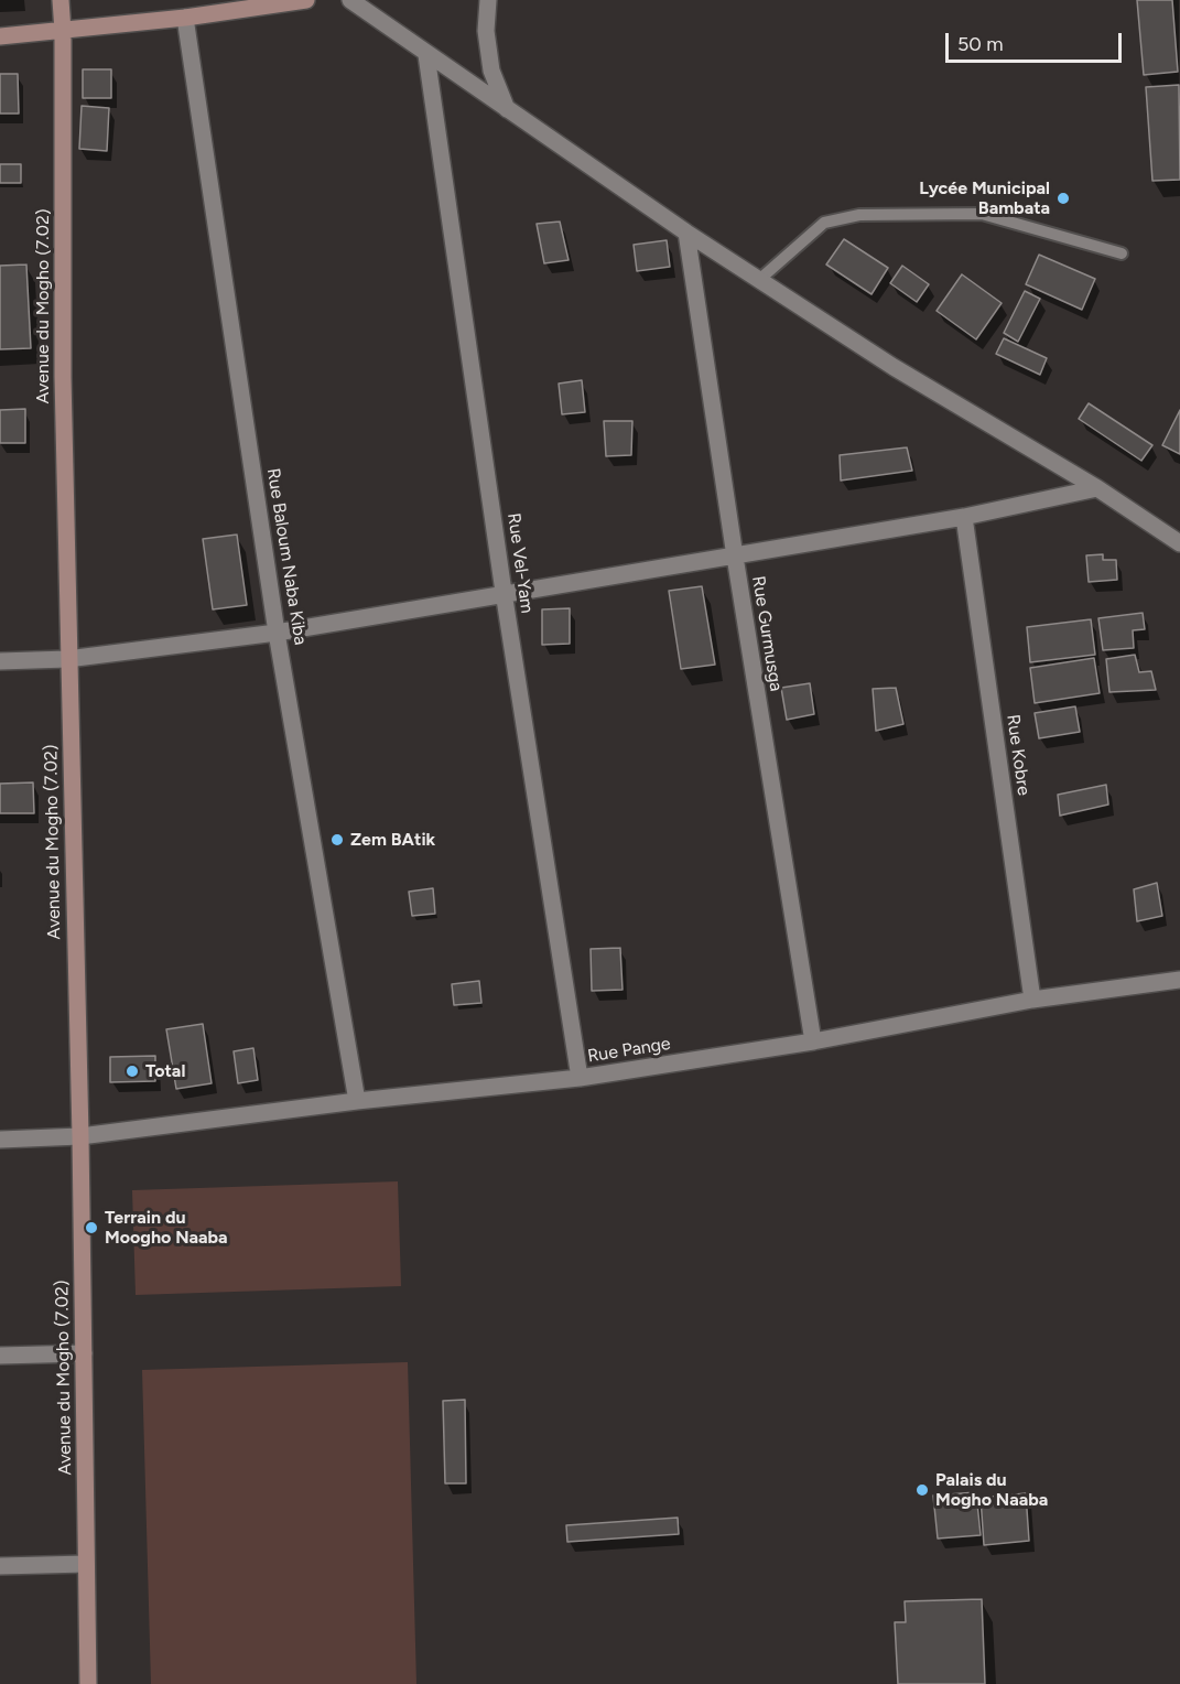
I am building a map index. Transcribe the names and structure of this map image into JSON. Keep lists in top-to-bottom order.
{
  "streets": {
    "main road": ["Avenue du Mogho (7.02)"],
    "street": [
      "Rue Baloum Naba Kiba",
      "Rue Vel-Yam",
      "Rue Gurmusga",
      "Rue Kobre",
      "Rue Pange"
    ]
  },
  "crossings": [
    ["Avenue du Mogho (7.02)", "Rue Pange"],
    ["Rue Baloum Naba Kiba", "Rue Pange"],
    ["Rue Vel-Yam", "Rue Pange"],
    ["Rue Gurmusga", "Rue Pange"],
    ["Rue Kobre", "Rue Pange"]
  ],
  "places": [
    "Lycée Municipal Bambata",
    "Zem BAtik",
    "Total",
    "Terrain du Moogho Naaba",
    "Palais du Mogho Naaba"
  ],
  "scale_bar": "50 m"
}
